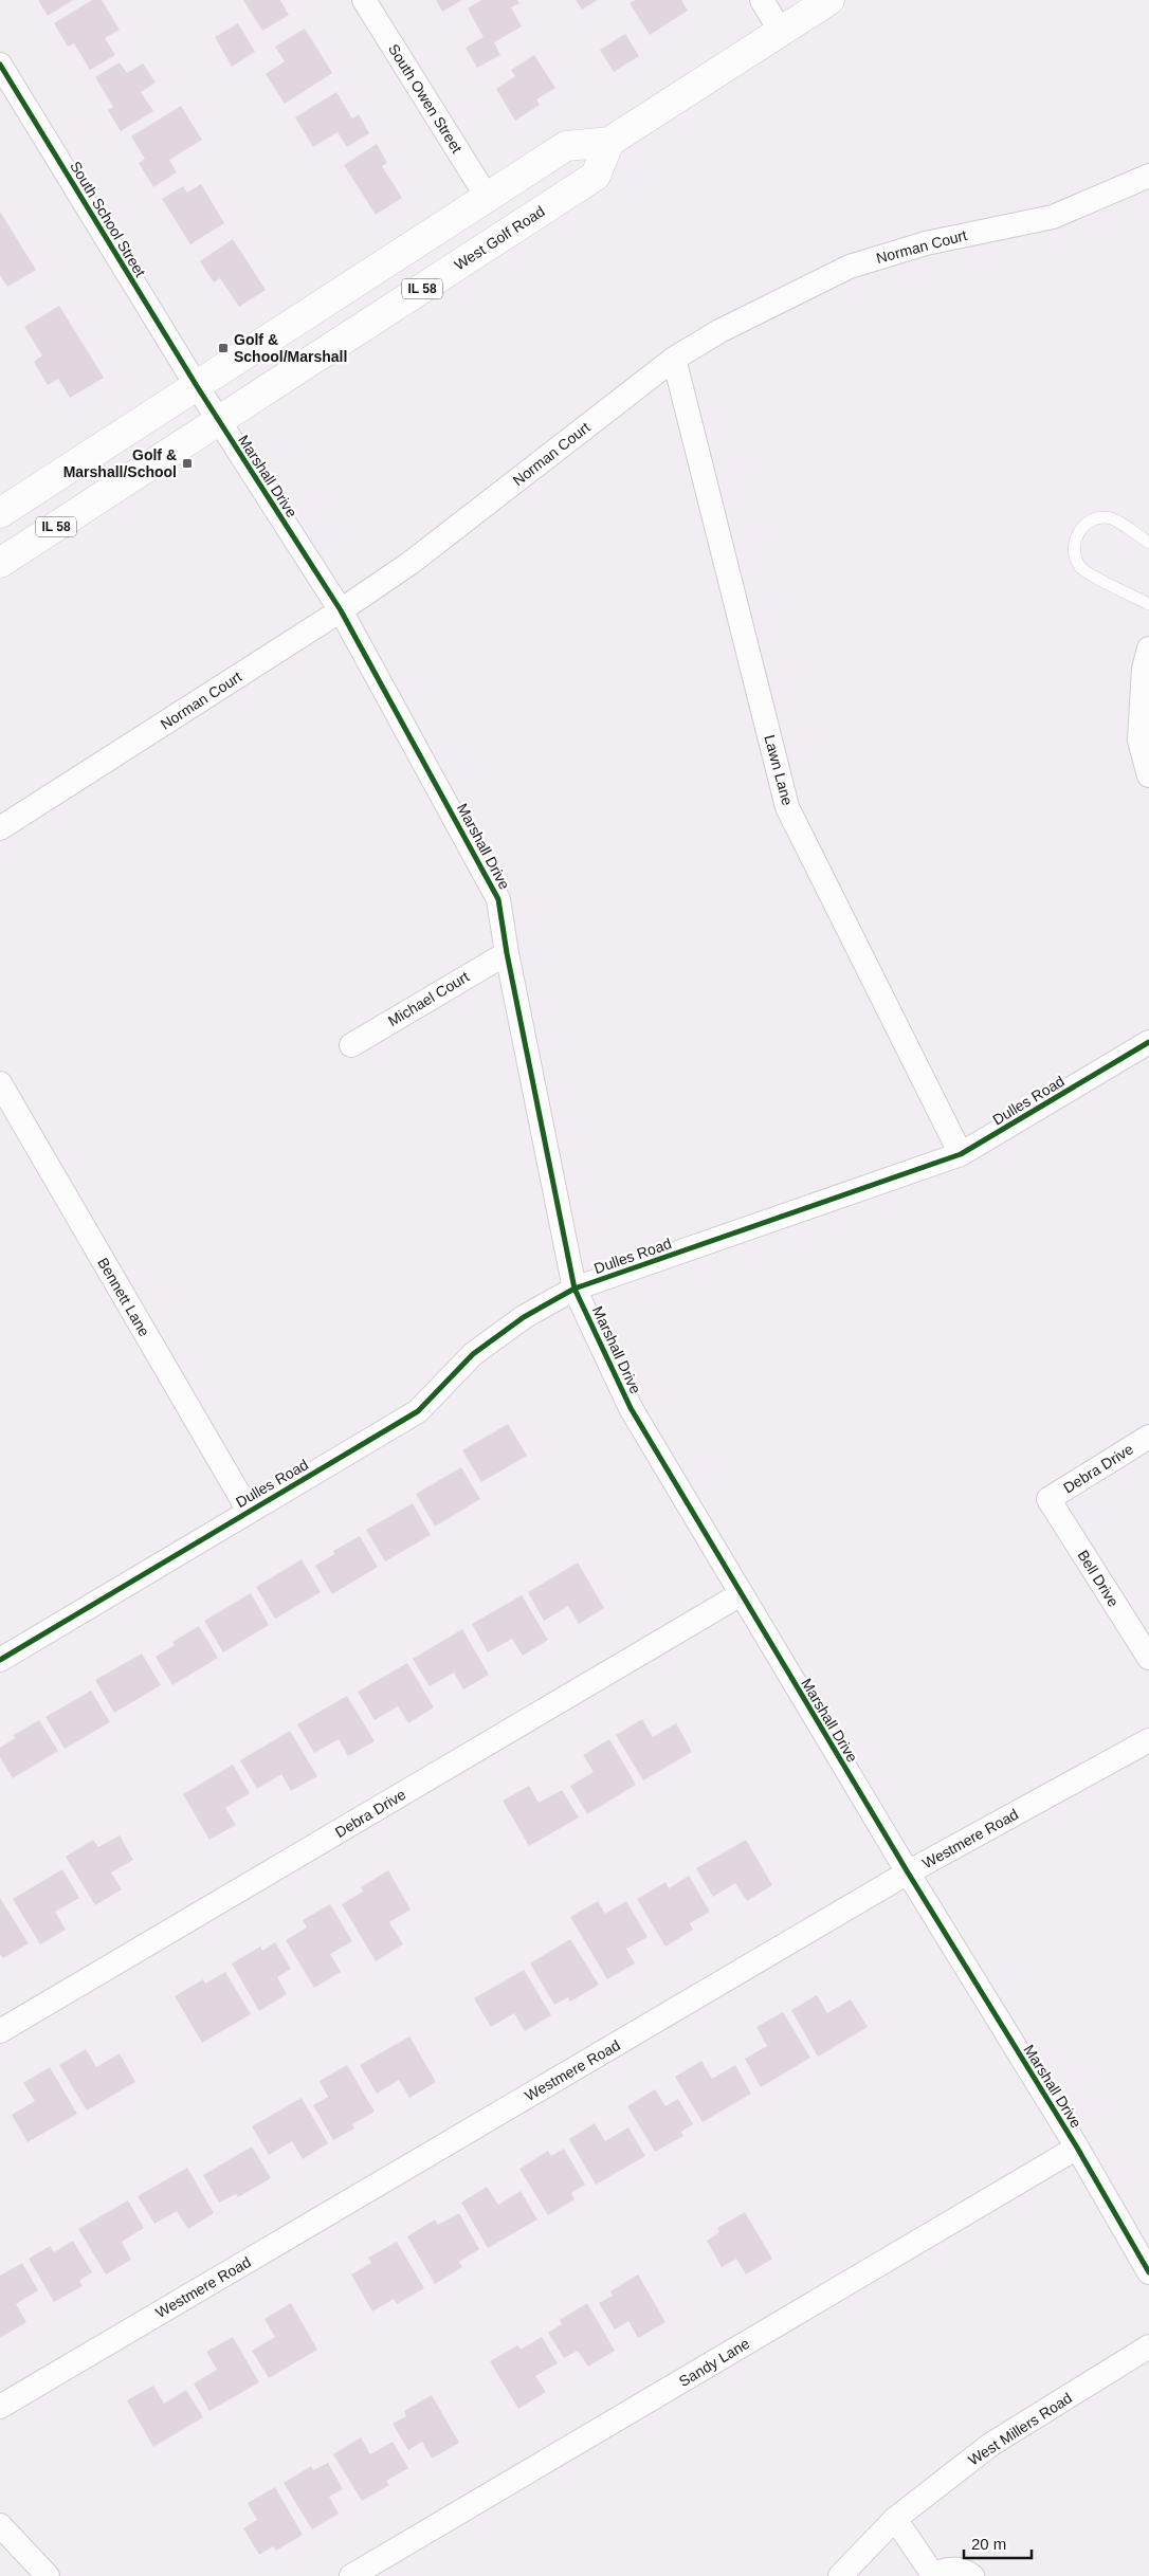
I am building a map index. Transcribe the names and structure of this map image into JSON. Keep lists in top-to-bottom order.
{
  "streets": {
    "main road": ["West Golf Road", "IL 58"],
    "street": [
      "South Owen Street",
      "South School Street",
      "Norman Court",
      "Marshall Drive",
      "Lawn Lane",
      "Michael Court",
      "Dulles Road",
      "Bennett Lane",
      "Debra Drive",
      "Bell Drive",
      "Westmere Road",
      "Sandy Lane",
      "West Millers Road"
    ]
  },
  "crossings": [
    ["South School Street", "Marshall Drive"],
    ["West Golf Road", "Marshall Drive"],
    ["Norman Court", "Marshall Drive"],
    ["Norman Court", "Lawn Lane"],
    ["Marshall Drive", "Michael Court"],
    ["Marshall Drive", "Dulles Road"],
    ["Marshall Drive", "Debra Drive"],
    ["Marshall Drive", "Westmere Road"],
    ["Marshall Drive", "Sandy Lane"],
    ["Lawn Lane", "Dulles Road"],
    ["Dulles Road", "Bennett Lane"],
    ["Debra Drive", "Bell Drive"]
  ],
  "places": {
    "transit": ["Golf & School/Marshall", "Golf & Marshall/School"]
  },
  "scale_bar": "20 m"
}
